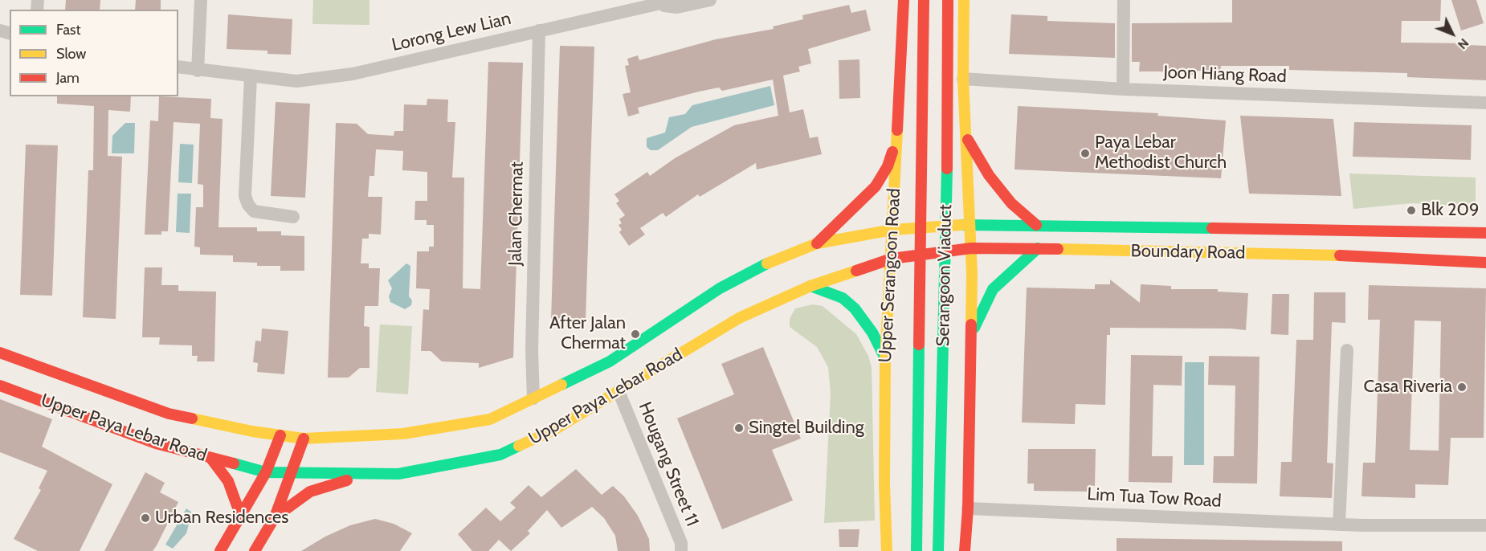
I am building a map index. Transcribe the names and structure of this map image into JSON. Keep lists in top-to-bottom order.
{
  "streets": {
    "main road": [
      "Boundary Road",
      "Upper Serangoon Road",
      "Serangoon Viaduct",
      "Upper Paya Lebar Road"
    ],
    "street": [
      "Lorong Lew Lian",
      "Joon Hiang Road",
      "Jalan Chermat",
      "Hougang Street 11",
      "Lim Tua Tow Road"
    ]
  },
  "crossings": [
    ["Lorong Lew Lian", "Jalan Chermat"],
    ["Jalan Chermat", "Upper Paya Lebar Road"],
    ["Boundary Road", "Upper Serangoon Road"],
    ["Boundary Road", "Upper Paya Lebar Road"],
    ["Upper Serangoon Road", "Upper Paya Lebar Road"],
    ["Upper Paya Lebar Road", "Hougang Street 11"]
  ],
  "places": [
    "Paya Lebar Methodist Church",
    "Blk 209",
    "After Jalan Chermat",
    "Casa Riveria",
    "Singtel Building",
    "Urban Residences"
  ],
  "legend": ["Fast", "Slow", "Jam"],
  "north": "bottom right"
}
